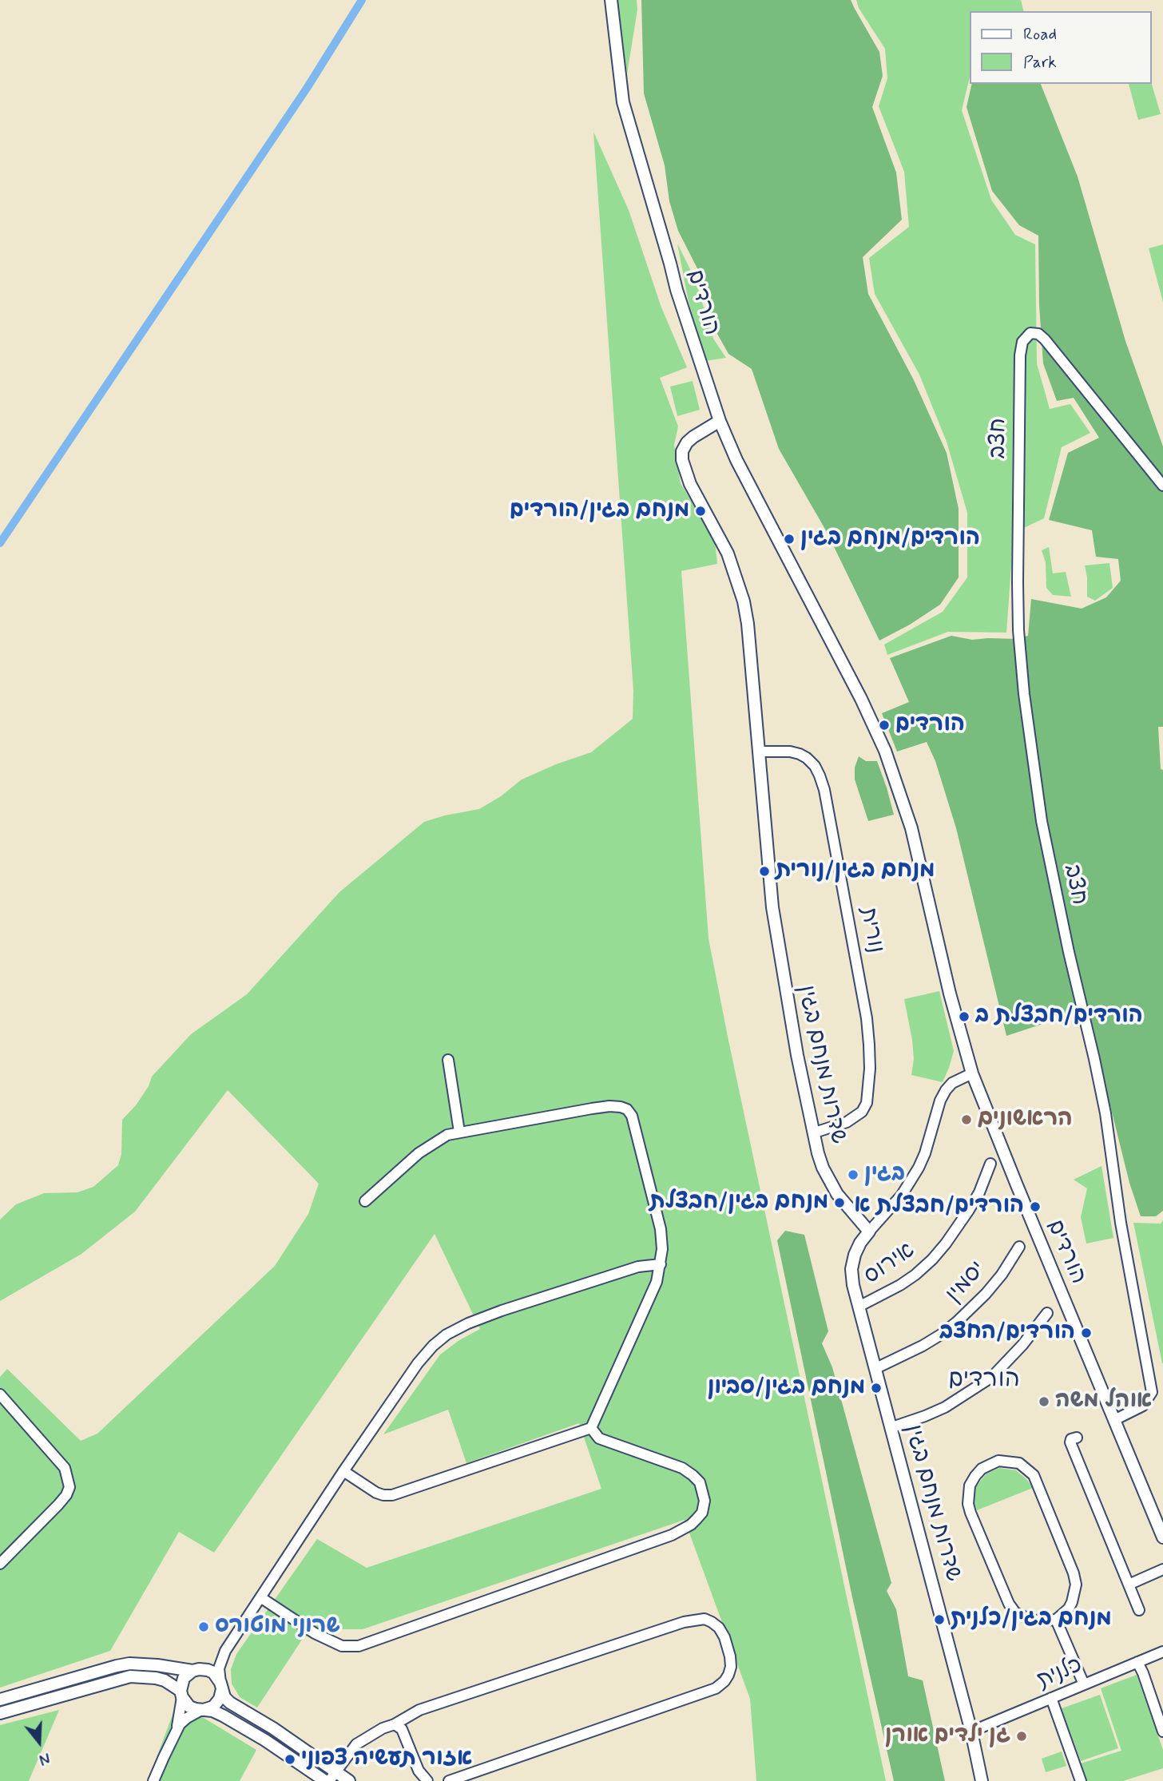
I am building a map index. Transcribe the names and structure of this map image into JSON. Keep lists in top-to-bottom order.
{
  "streets": {
    "street": [
      "הורדים",
      "חצב",
      "נורית",
      "שדרות מנחם בגין",
      "אירוס",
      "יסמין",
      "כלנית"
    ]
  },
  "crossings": [
    ["הורדים", "חצב"],
    ["הורדים", "שדרות מנחם בגין"],
    ["נורית", "שדרות מנחם בגין"],
    ["שדרות מנחם בגין", "אירוס"],
    ["שדרות מנחם בגין", "יסמין"],
    ["שדרות מנחם בגין", "כלנית"]
  ],
  "districts": ["הורדים"],
  "places": [
    "מנחם בגין/הורדים",
    "הורדים/מנחם בגין",
    "הורדים",
    "מנחם בגין/נורית",
    "הורדים/חבצלת ב",
    "הראשונים",
    "בגין",
    "מנחם בגין/חבצלת",
    "הורדים/חבצלת א",
    "הורדים/החצב",
    "מנחם בגין/סביון",
    "אוהל משה",
    "מנחם בגין/כלנית",
    "שרוני מוטורס",
    "גן ילדים אורן",
    "אזור תעשיה צפוני"
  ],
  "legend": ["Road", "Park"],
  "north": "bottom"
}
